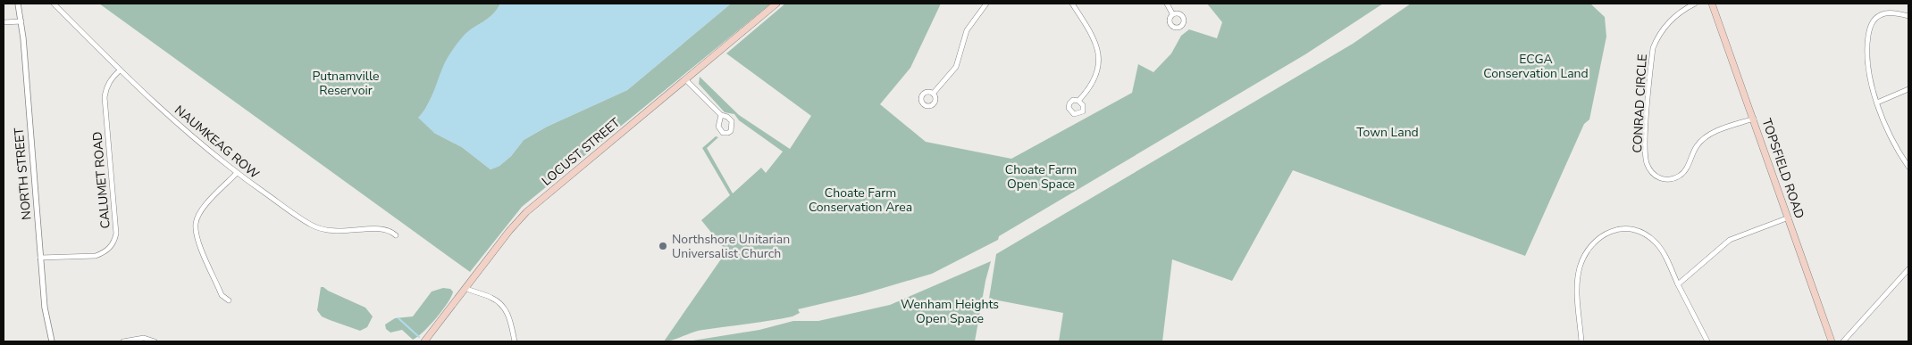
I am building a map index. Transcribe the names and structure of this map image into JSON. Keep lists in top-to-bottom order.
{
  "streets": {
    "main road": ["LOCUST STREET", "TOPSFIELD ROAD"],
    "street": [
      "CONRAD CIRCLE",
      "NAUMKEAG ROW",
      "NORTH STREET",
      "CALUMET ROAD"
    ]
  },
  "crossings": [
    ["CONRAD CIRCLE", "TOPSFIELD ROAD"],
    ["NAUMKEAG ROW", "CALUMET ROAD"],
    ["NORTH STREET", "CALUMET ROAD"]
  ],
  "parks": [
    "ECGA Conservation Land",
    "Putnamville Reservoir",
    "Town Land",
    "Choate Farm Open Space",
    "Choate Farm Conservation Area",
    "Wenham Heights Open Space"
  ],
  "places": ["Northshore Unitarian Universalist Church"]
}
